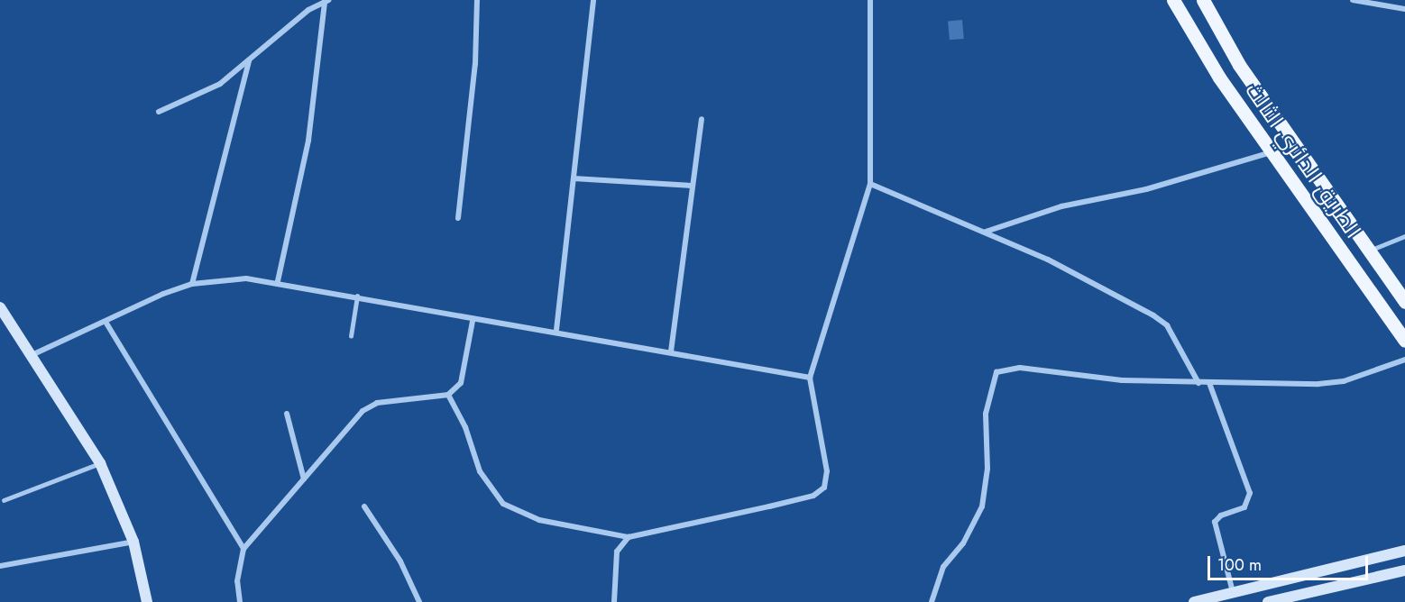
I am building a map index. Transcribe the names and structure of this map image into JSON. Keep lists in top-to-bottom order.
{
  "streets": {
    "main road": ["الطريق الدائري الثالث"]
  },
  "scale_bar": "100 m"
}
